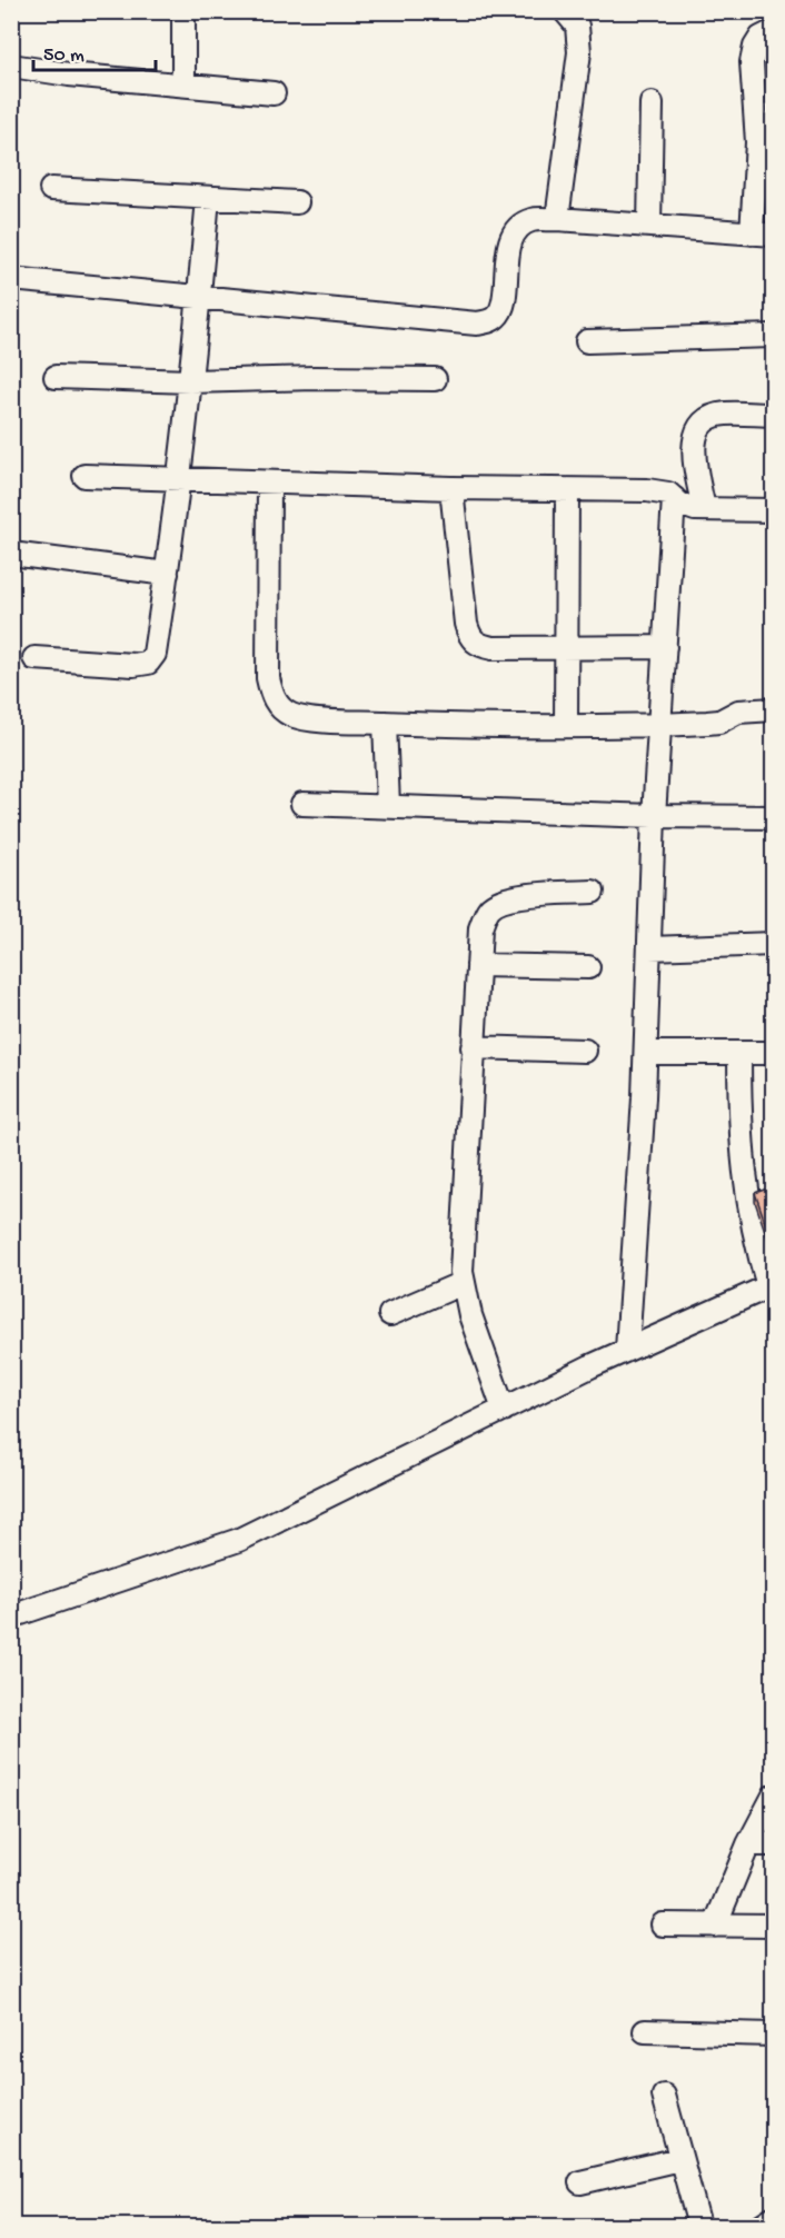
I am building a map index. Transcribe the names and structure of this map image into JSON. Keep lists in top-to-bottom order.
{
  "scale_bar": "50 m"
}
